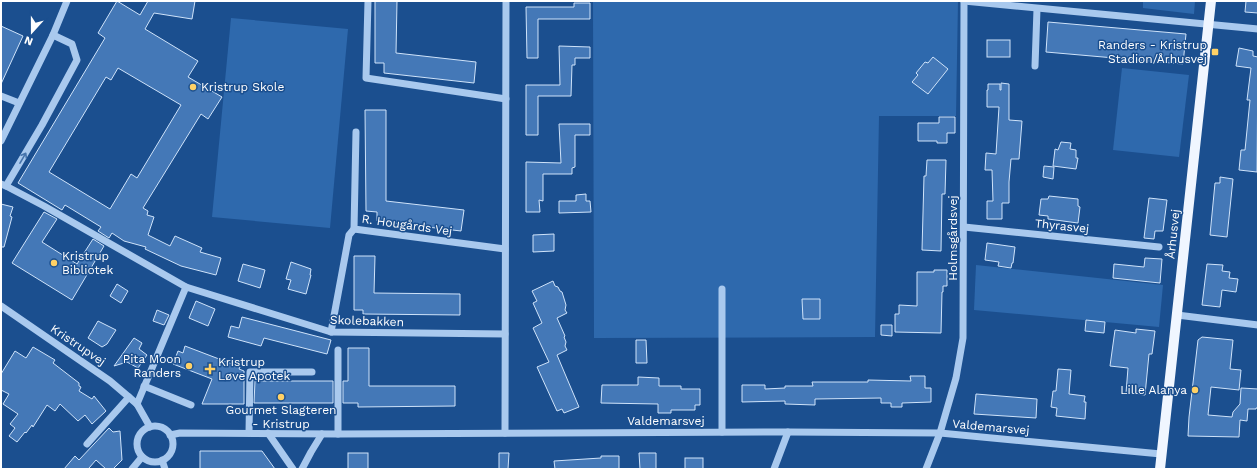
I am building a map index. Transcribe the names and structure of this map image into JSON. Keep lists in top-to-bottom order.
{
  "streets": {
    "main road": ["Århusvej"],
    "street": [
      "R. Hougårds Vej",
      "Thyrasvej",
      "Holmsgårdsvej",
      "Skolebakken",
      "Kristrupvej",
      "Valdemarsvej"
    ]
  },
  "crossings": [
    ["Thyrasvej", "Holmsgårdsvej"],
    ["Århusvej", "Valdemarsvej"],
    ["Holmsgårdsvej", "Valdemarsvej"],
    ["Kristrupvej", "Valdemarsvej"]
  ],
  "places": {
    "transit": ["Randers - Kristrup Stadion/Århusvej"],
    "other": [
      "Kristrup Skole",
      "Kristrup Bibliotek",
      "Pita Moon Randers",
      "Lille Alanya",
      "Gourmet Slagteren - Kristrup"
    ],
    "health": ["Kristrup Løve Apotek"]
  },
  "north": "bottom"
}
